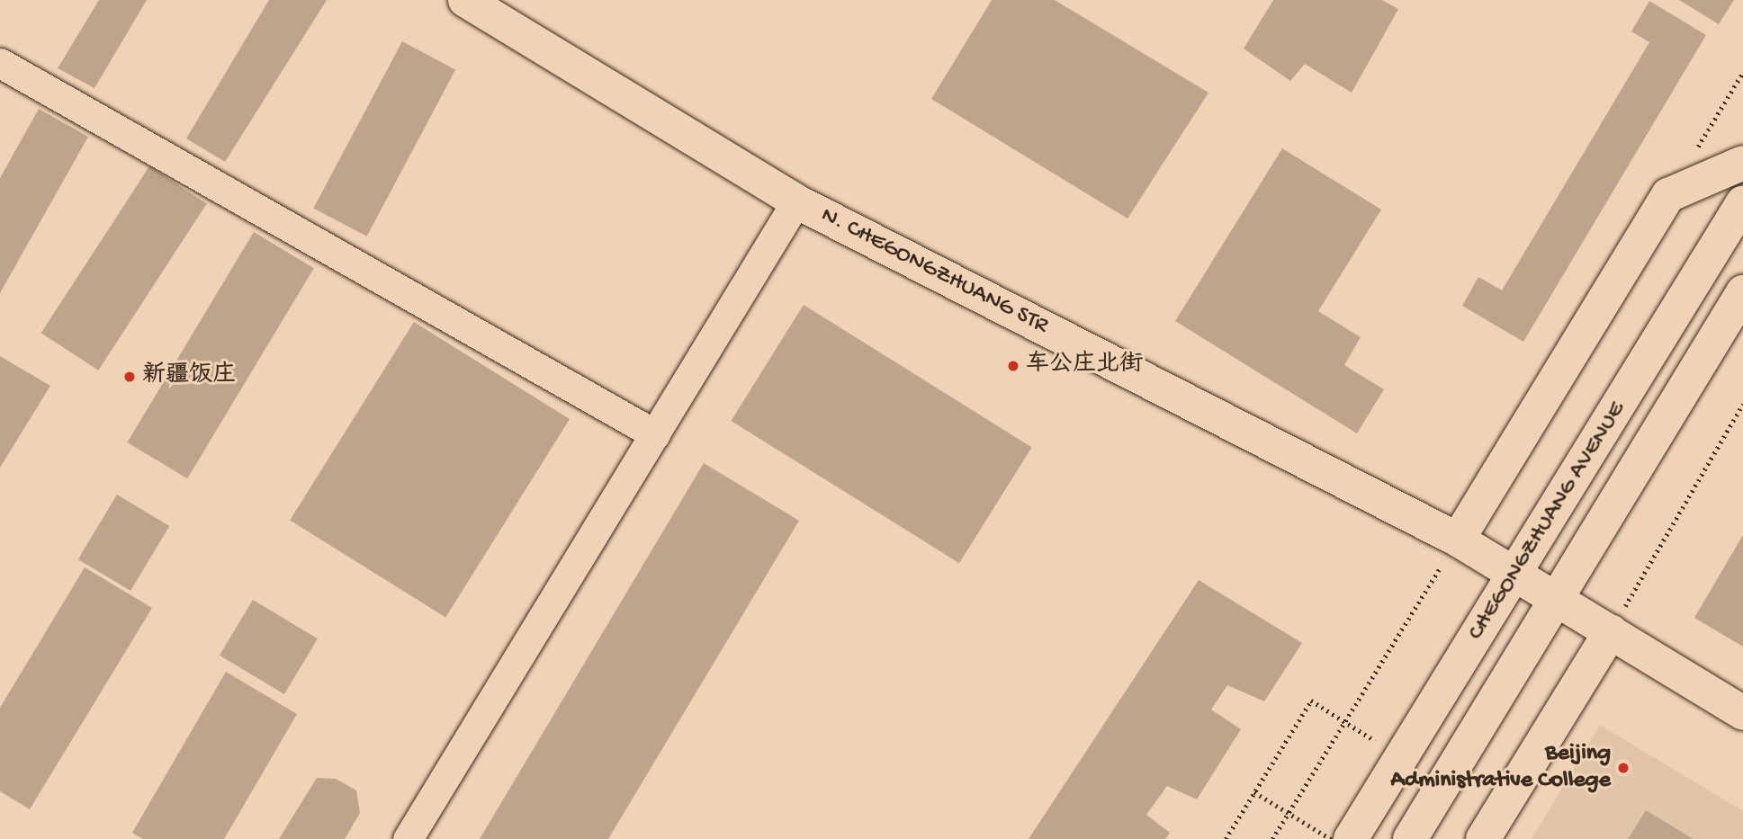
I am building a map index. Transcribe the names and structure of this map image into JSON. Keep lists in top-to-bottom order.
{
  "streets": {
    "street": ["N. CHEGONGZHUANG STR", "CHEGONGZHUANG AVENUE"]
  },
  "crossings": [
    ["N. CHEGONGZHUANG STR", "CHEGONGZHUANG AVENUE"]
  ],
  "places": ["车公庄北街", "新疆饭庄", "Beijing Administrative College"]
}
